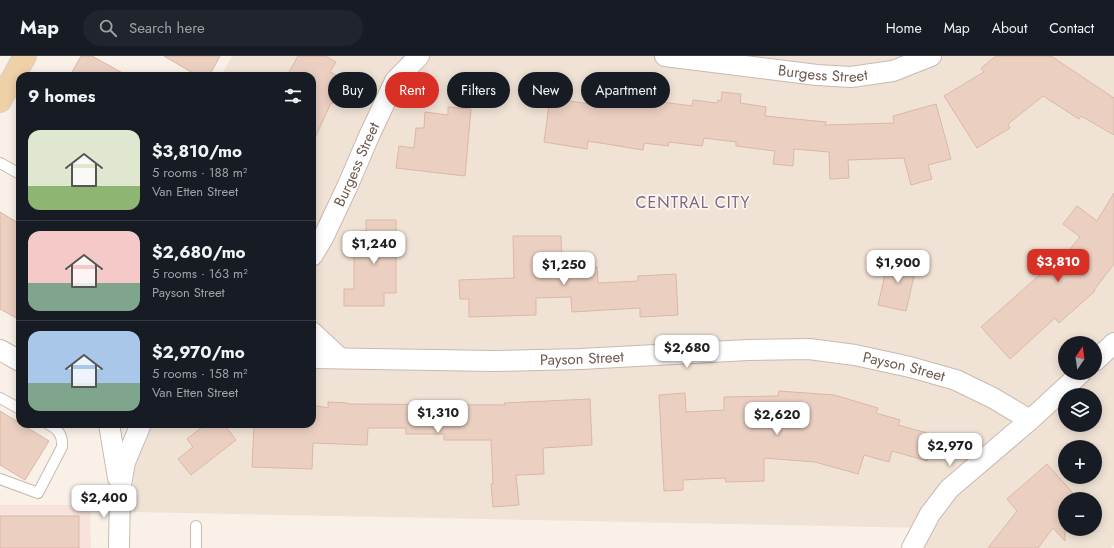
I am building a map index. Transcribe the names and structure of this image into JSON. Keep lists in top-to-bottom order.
{
  "streets": {
    "street": ["Burgess Street", "Payson Street"]
  },
  "districts": ["CENTRAL CITY"],
  "north": "top",
  "page": {
    "header": "Map",
    "search": "Search here",
    "nav": [
      "Home",
      "Map",
      "About",
      "Contact"
    ],
    "chip": [
      "Buy",
      "Rent",
      "Filters",
      "New",
      "Apartment"
    ],
    "heading": "9 homes",
    "list": [
      {
        "name": "$3,810/mo",
        "note": "5 rooms · 188 m² · Van Etten Street"
      },
      {
        "name": "$2,680/mo",
        "note": "5 rooms · 163 m² · Payson Street"
      },
      {
        "name": "$2,970/mo",
        "note": "5 rooms · 158 m² · Van Etten Street"
      }
    ],
    "price": [
      "$1,240",
      "$3,810",
      "$1,900",
      "$1,250",
      "$2,680",
      "$1,310",
      "$2,620",
      "$2,970",
      "$2,400"
    ],
    "map_buttons": ["+", "−"]
  }
}
